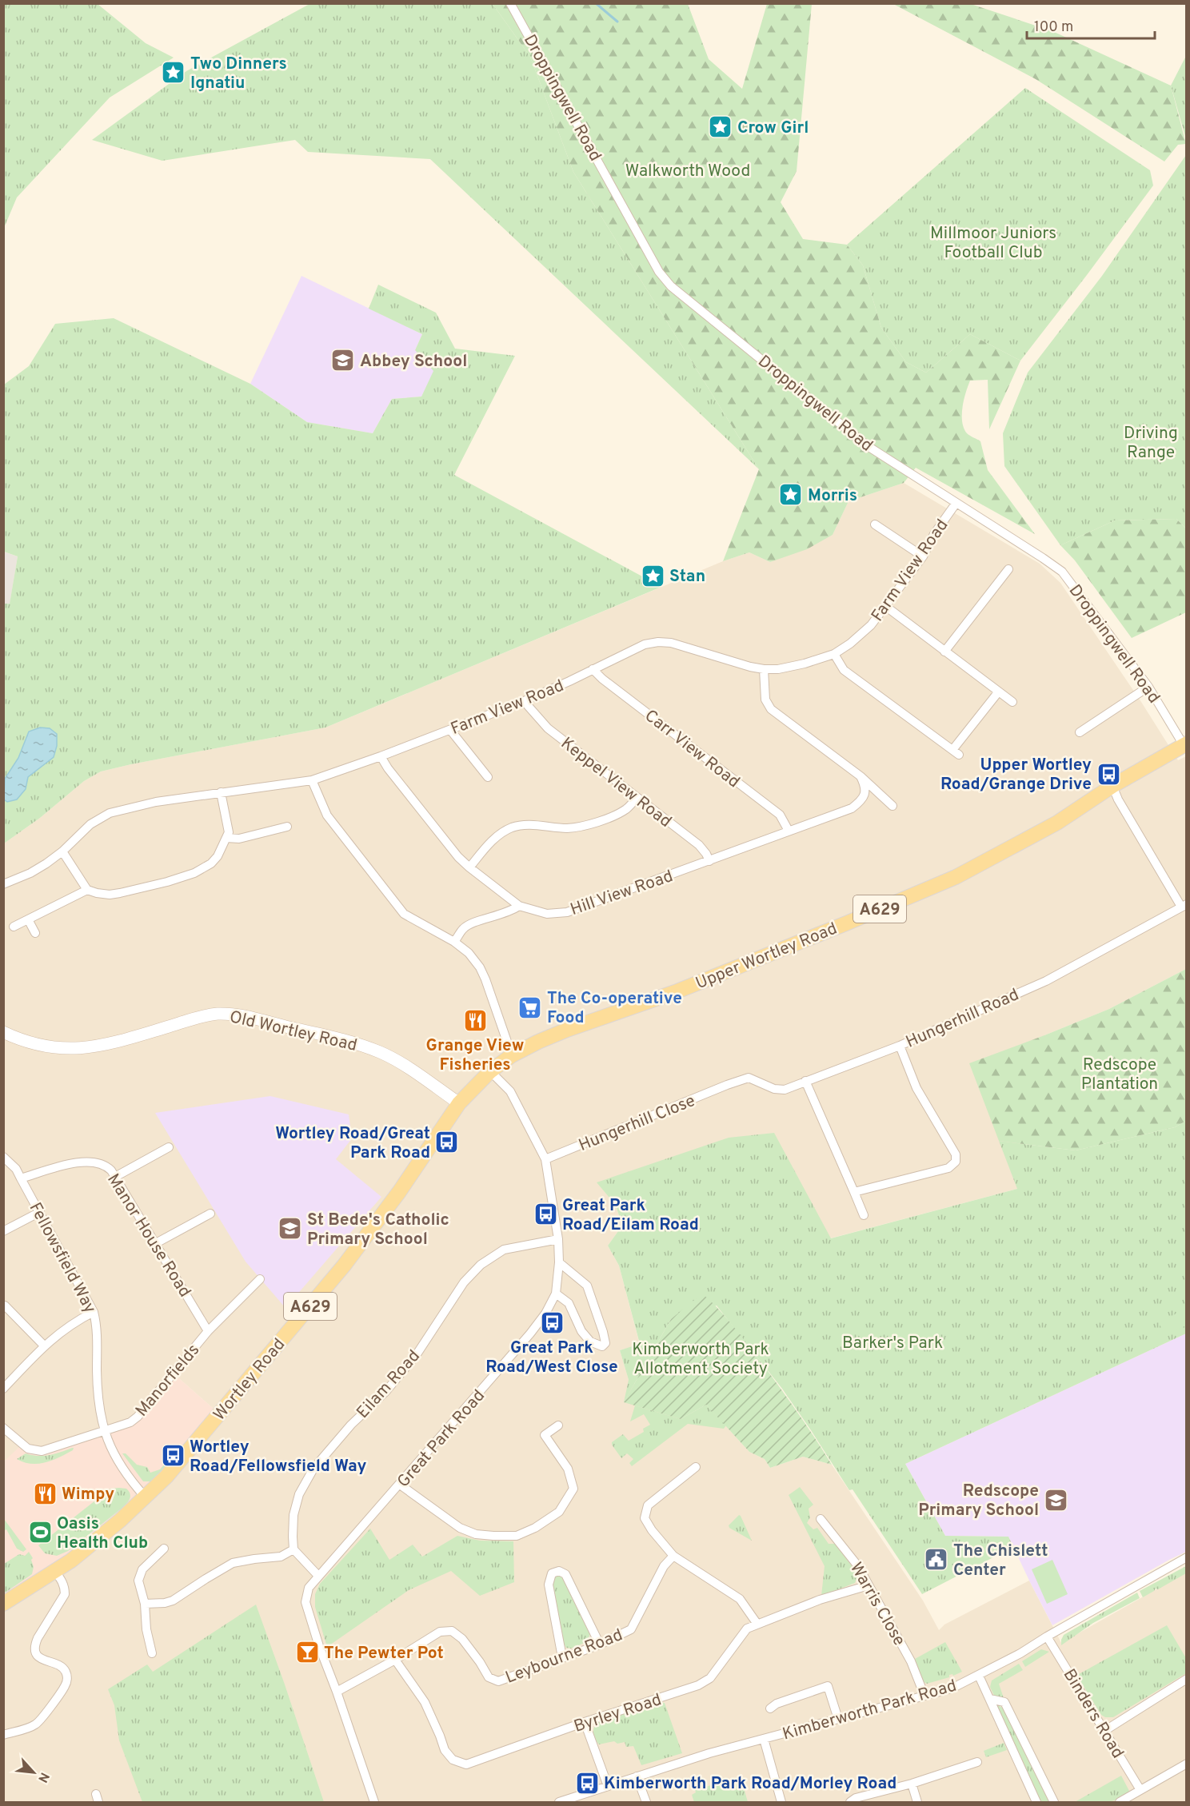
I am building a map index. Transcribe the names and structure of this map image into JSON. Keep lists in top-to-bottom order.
{
  "streets": {
    "main road": ["A629", "Upper Wortley Road", "Wortley Road"],
    "street": [
      "Droppingwell Road",
      "Farm View Road",
      "Carr View Road",
      "Keppel View Road",
      "Hill View Road",
      "Hungerhill Road",
      "Old Wortley Road",
      "Hungerhill Close",
      "Manor House Road",
      "Fellowsfield Way",
      "Manorfields",
      "Eilam Road",
      "Great Park Road",
      "Warris Close",
      "Leybourne Road",
      "Kimberworth Park Road",
      "Byrley Road",
      "Binders Road"
    ]
  },
  "crossings": [
    ["Droppingwell Road", "Farm View Road"],
    ["Droppingwell Road", "Upper Wortley Road"],
    ["Farm View Road", "Carr View Road"],
    ["Farm View Road", "Keppel View Road"],
    ["Farm View Road", "Hill View Road"],
    ["Carr View Road", "Hill View Road"],
    ["Keppel View Road", "Hill View Road"],
    ["Upper Wortley Road", "Wortley Road"],
    ["Upper Wortley Road", "Great Park Road"],
    ["Hungerhill Road", "Hungerhill Close"],
    ["Old Wortley Road", "Wortley Road"],
    ["Hungerhill Close", "Great Park Road"],
    ["Manor House Road", "Fellowsfield Way"],
    ["Manor House Road", "Manorfields"],
    ["Fellowsfield Way", "Wortley Road"],
    ["Fellowsfield Way", "Manorfields"],
    ["Wortley Road", "Great Park Road"],
    ["Eilam Road", "Great Park Road"],
    ["Great Park Road", "Leybourne Road"],
    ["Warris Close", "Kimberworth Park Road"],
    ["Warris Close", "Byrley Road"],
    ["Leybourne Road", "Byrley Road"],
    ["Kimberworth Park Road", "Binders Road"]
  ],
  "parks": [
    "Walkworth Wood",
    "Millmoor Juniors Football Club",
    "Driving Range",
    "Redscope Plantation",
    "Barker's Park",
    "Kimberworth Park Allotment Society"
  ],
  "places": {
    "place": [
      "Two Dinners Ignatiu",
      "Crow Girl",
      "Morris",
      "Stan"
    ],
    "school or university": ["Abbey School", "St Bede's Catholic Primary School", "Redscope Primary School"],
    "bus stop": [
      "Upper Wortley Road/Grange Drive",
      "Wortley Road/Great Park Road",
      "Great Park Road/Eilam Road",
      "Great Park Road/West Close",
      "Wortley Road/Fellowsfield Way",
      "Kimberworth Park Road/Morley Road"
    ],
    "supermarket": ["The Co-operative Food"],
    "restaurant": ["Grange View Fisheries", "Wimpy"],
    "sports": ["Oasis Health Club"],
    "public building": ["The Chislett Center"],
    "bar": ["The Pewter Pot"]
  },
  "scale_bar": "100 m",
  "north": "bottom right"
}
